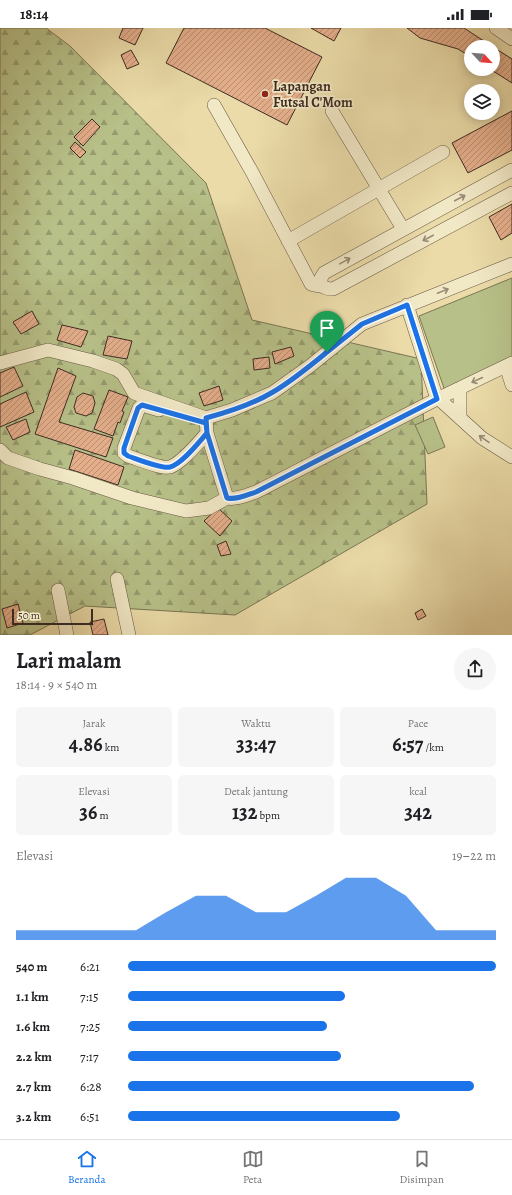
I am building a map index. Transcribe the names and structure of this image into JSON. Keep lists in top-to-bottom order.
{
  "places": ["Lapangan Futsal C'Mom"],
  "scale_bar": "50 m",
  "north": "bottom right",
  "page": {
    "status": "18:14",
    "scale": "50 m",
    "heading": ["Lari malam", "18:14 · 9 × 540 m"],
    "stats": [
      ["Jarak", "4.86 km"],
      ["Waktu", "33:47"],
      ["Pace", "6:57 /km"],
      ["Elevasi", "36 m"],
      ["Detak jantung", "132 bpm"],
      ["kcal", "342"]
    ],
    "chart": ["Elevasi", "19–22 m"],
    "list": [
      {
        "name": "540 m",
        "note": "6:21"
      },
      {
        "name": "1.1 km",
        "note": "7:15"
      },
      {
        "name": "1.6 km",
        "note": "7:25"
      },
      {
        "name": "2.2 km",
        "note": "7:17"
      },
      {
        "name": "2.7 km",
        "note": "6:28"
      },
      {
        "name": "3.2 km",
        "note": "6:51"
      }
    ],
    "tabs": ["Beranda", "Peta", "Disimpan"]
  }
}
